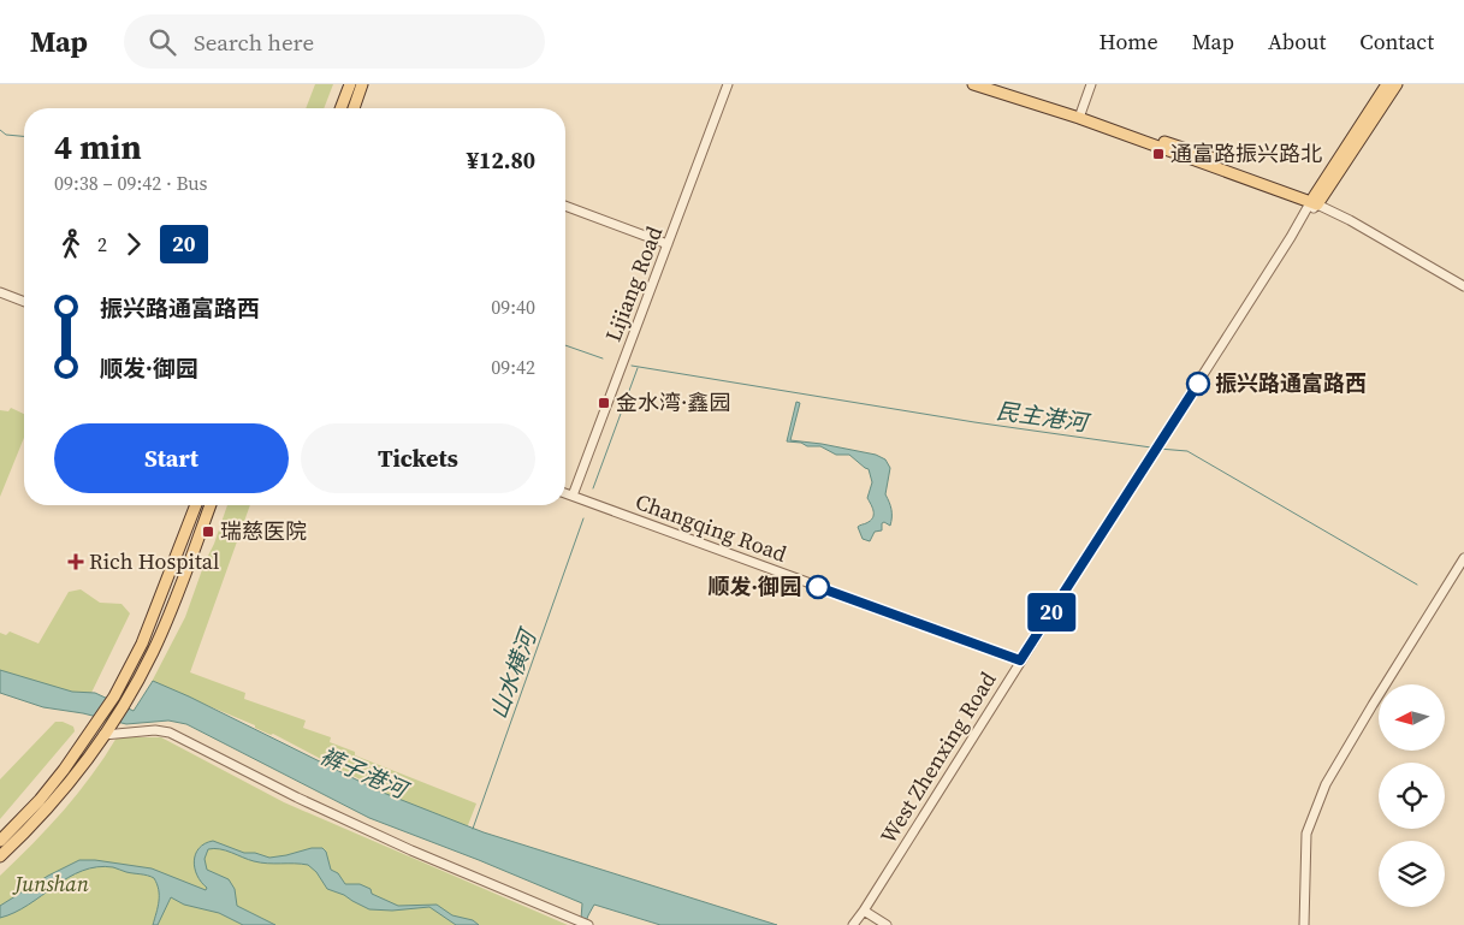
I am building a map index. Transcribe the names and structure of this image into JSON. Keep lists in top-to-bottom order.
{
  "streets": {
    "street": ["Lijiang Road", "Changqing Road", "West Zhenxing Road"]
  },
  "crossings": [
    ["Lijiang Road", "Changqing Road"],
    ["Changqing Road", "West Zhenxing Road"]
  ],
  "water": ["民主港河", "山水横河", "裤子港河"],
  "parks": ["Junshan"],
  "places": {
    "transit": ["通富路振兴路北", "金水湾·鑫园", "瑞慈医院"],
    "other": ["振兴路通富路西", "顺发·御园"],
    "health": ["Rich Hospital"]
  },
  "lines": ["bus line 20"],
  "north": "left",
  "page": {
    "header": "Map",
    "search": "Search here",
    "nav": [
      "Home",
      "Map",
      "About",
      "Contact"
    ],
    "on_map": "20",
    "heading": ["4 min", "09:38 – 09:42 · Bus", "¥12.80"],
    "legs": ["2", "20"],
    "list": [
      {
        "name": "振兴路通富路西",
        "value": "09:40"
      },
      {
        "name": "顺发·御园",
        "value": "09:42"
      }
    ],
    "buttons": ["Start", "Tickets"]
  }
}
